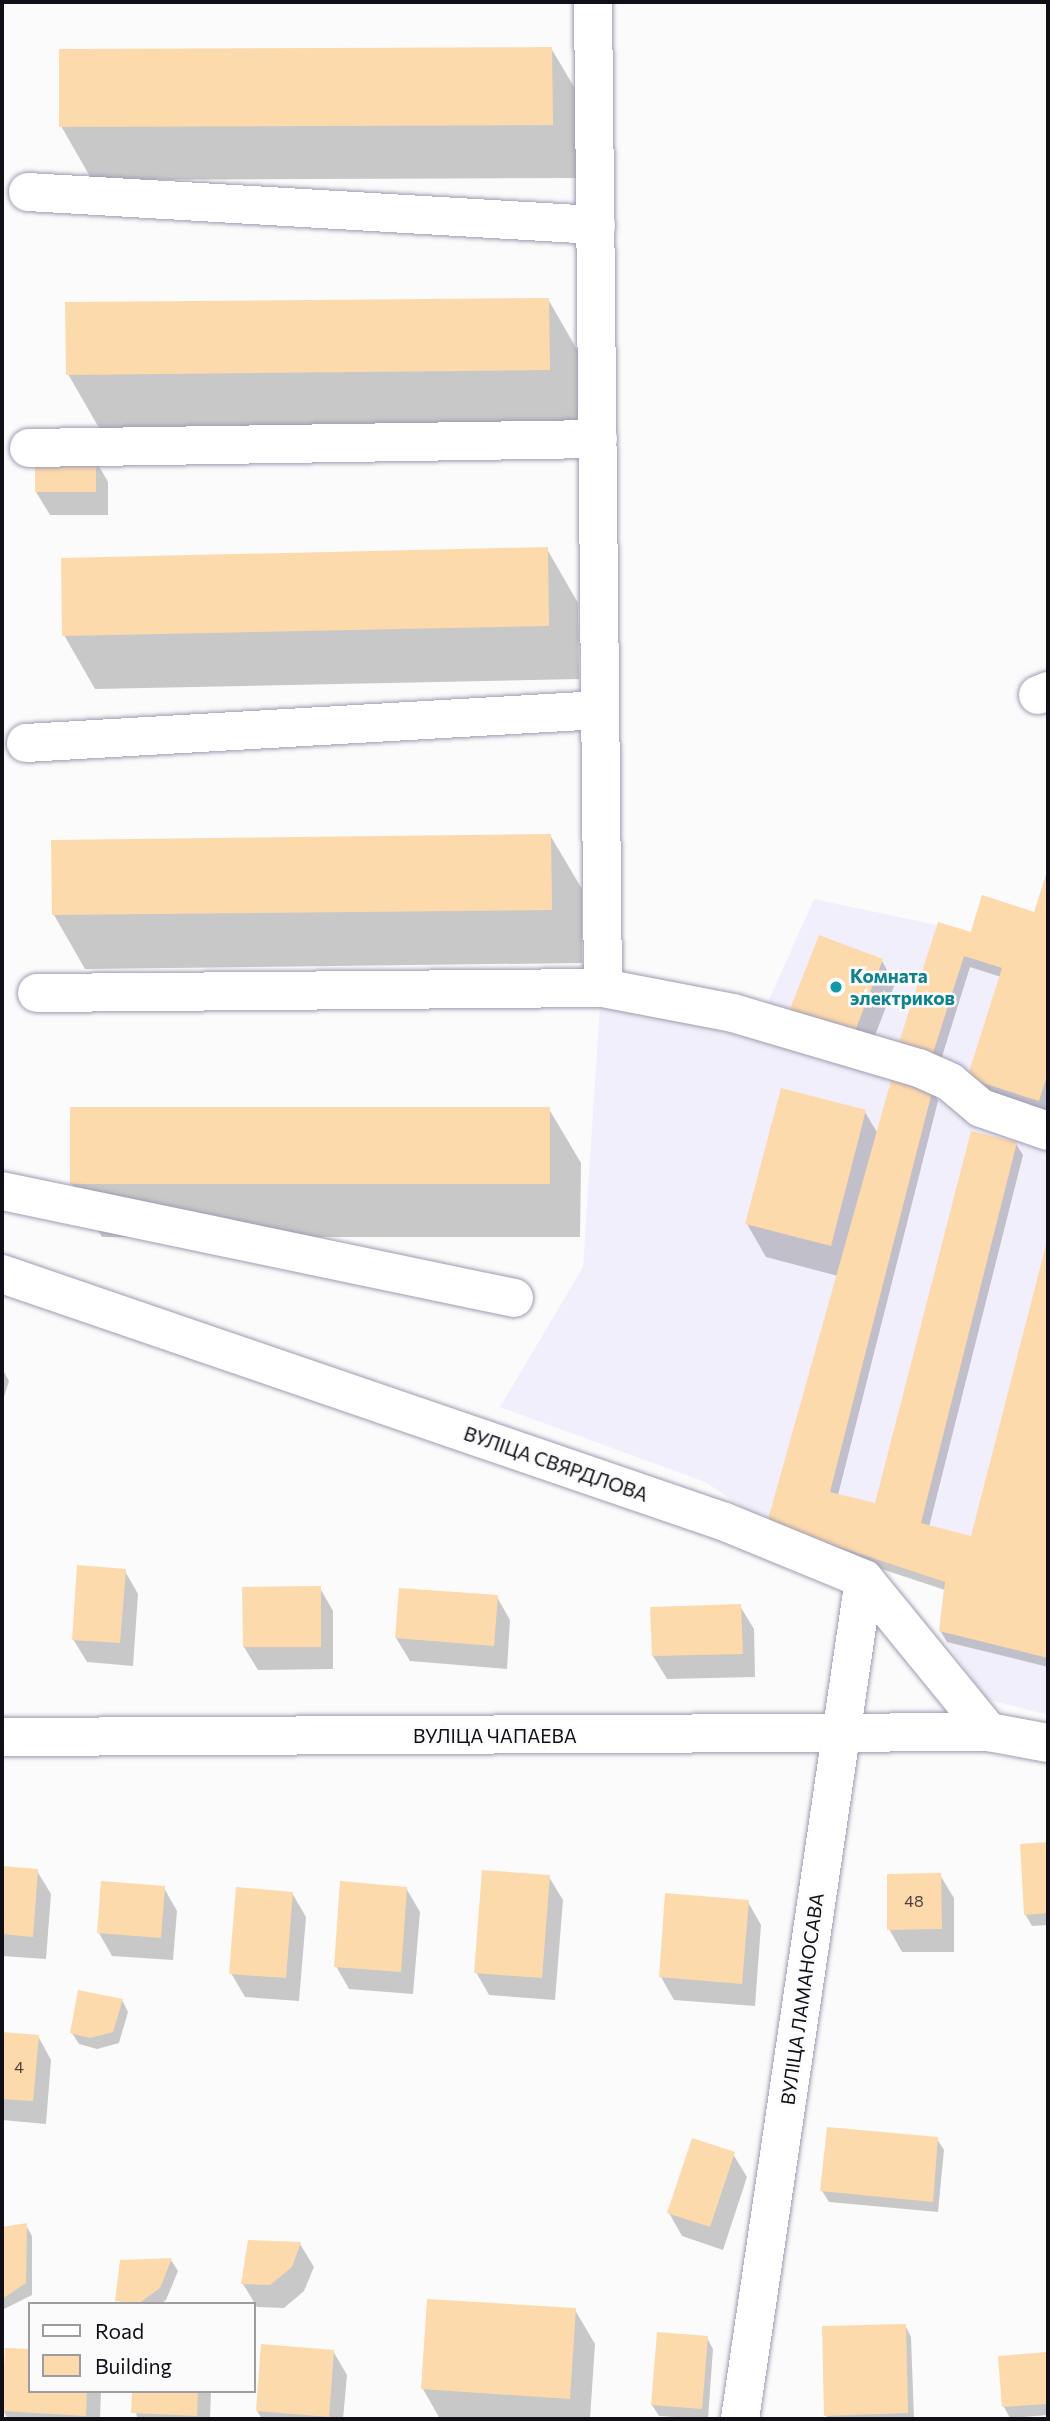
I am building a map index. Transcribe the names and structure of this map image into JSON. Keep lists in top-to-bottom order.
{
  "streets": {
    "street": ["ВУЛІЦА СВЯРДЛОВА", "ВУЛІЦА ЧАПАЕВА", "ВУЛІЦА ЛАМАНОСАВА"]
  },
  "crossings": [
    ["ВУЛІЦА СВЯРДЛОВА", "ВУЛІЦА ЧАПАЕВА"],
    ["ВУЛІЦА СВЯРДЛОВА", "ВУЛІЦА ЛАМАНОСАВА"],
    ["ВУЛІЦА ЧАПАЕВА", "ВУЛІЦА ЛАМАНОСАВА"]
  ],
  "places": ["Комната электриков"],
  "house_numbers": ["48", "4"],
  "legend": ["Road", "Building"]
}
